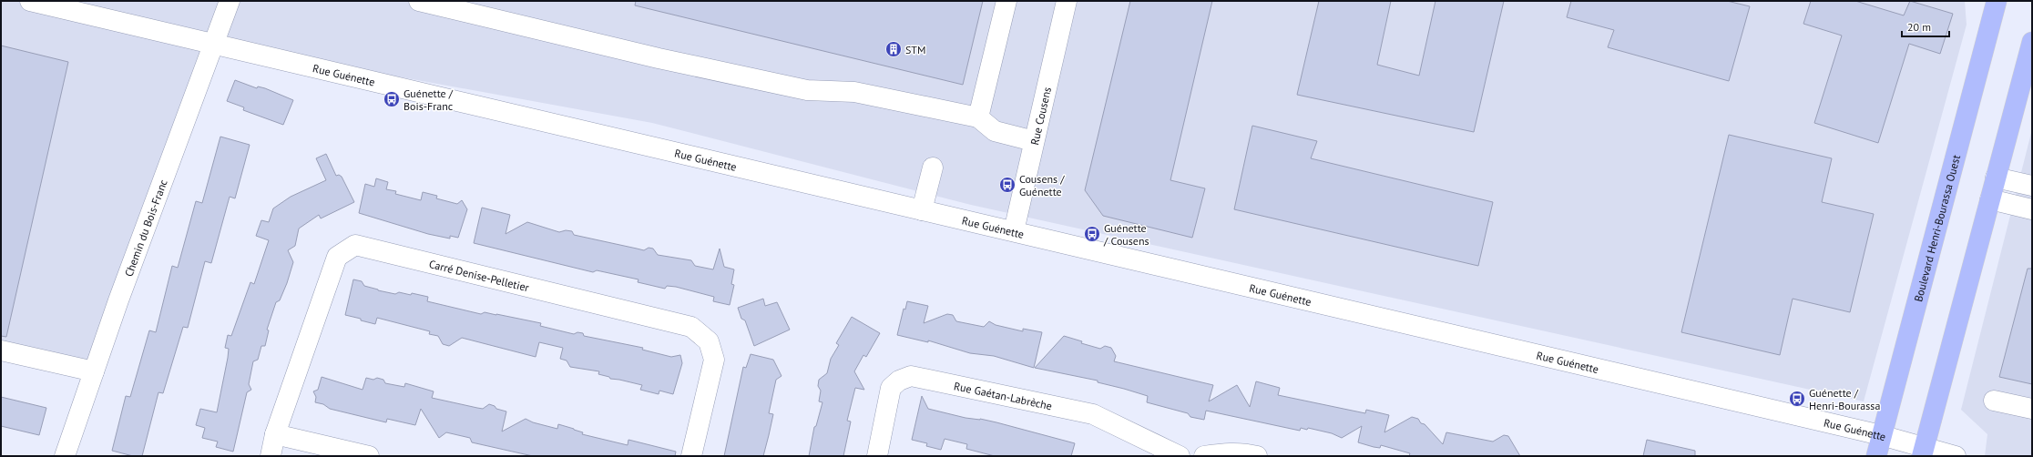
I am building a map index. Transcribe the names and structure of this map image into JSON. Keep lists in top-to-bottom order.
{
  "streets": {
    "main road": ["Boulevard Henri-Bourassa Ouest"],
    "street": [
      "Rue Guénette",
      "Rue Cousens",
      "Chemin du Bois-Franc",
      "Carré Denise-Pelletier",
      "Rue Gaétan-Labrèche"
    ]
  },
  "crossings": [
    ["Rue Guénette", "Rue Cousens"],
    ["Rue Guénette", "Chemin du Bois-Franc"],
    ["Rue Guénette", "Boulevard Henri-Bourassa Ouest"]
  ],
  "places": {
    "building": ["STM"],
    "bus stop": [
      "Guénette / Bois-Franc",
      "Cousens / Guénette",
      "Guénette / Cousens",
      "Guénette / Henri-Bourassa"
    ]
  },
  "scale_bar": "20 m"
}
